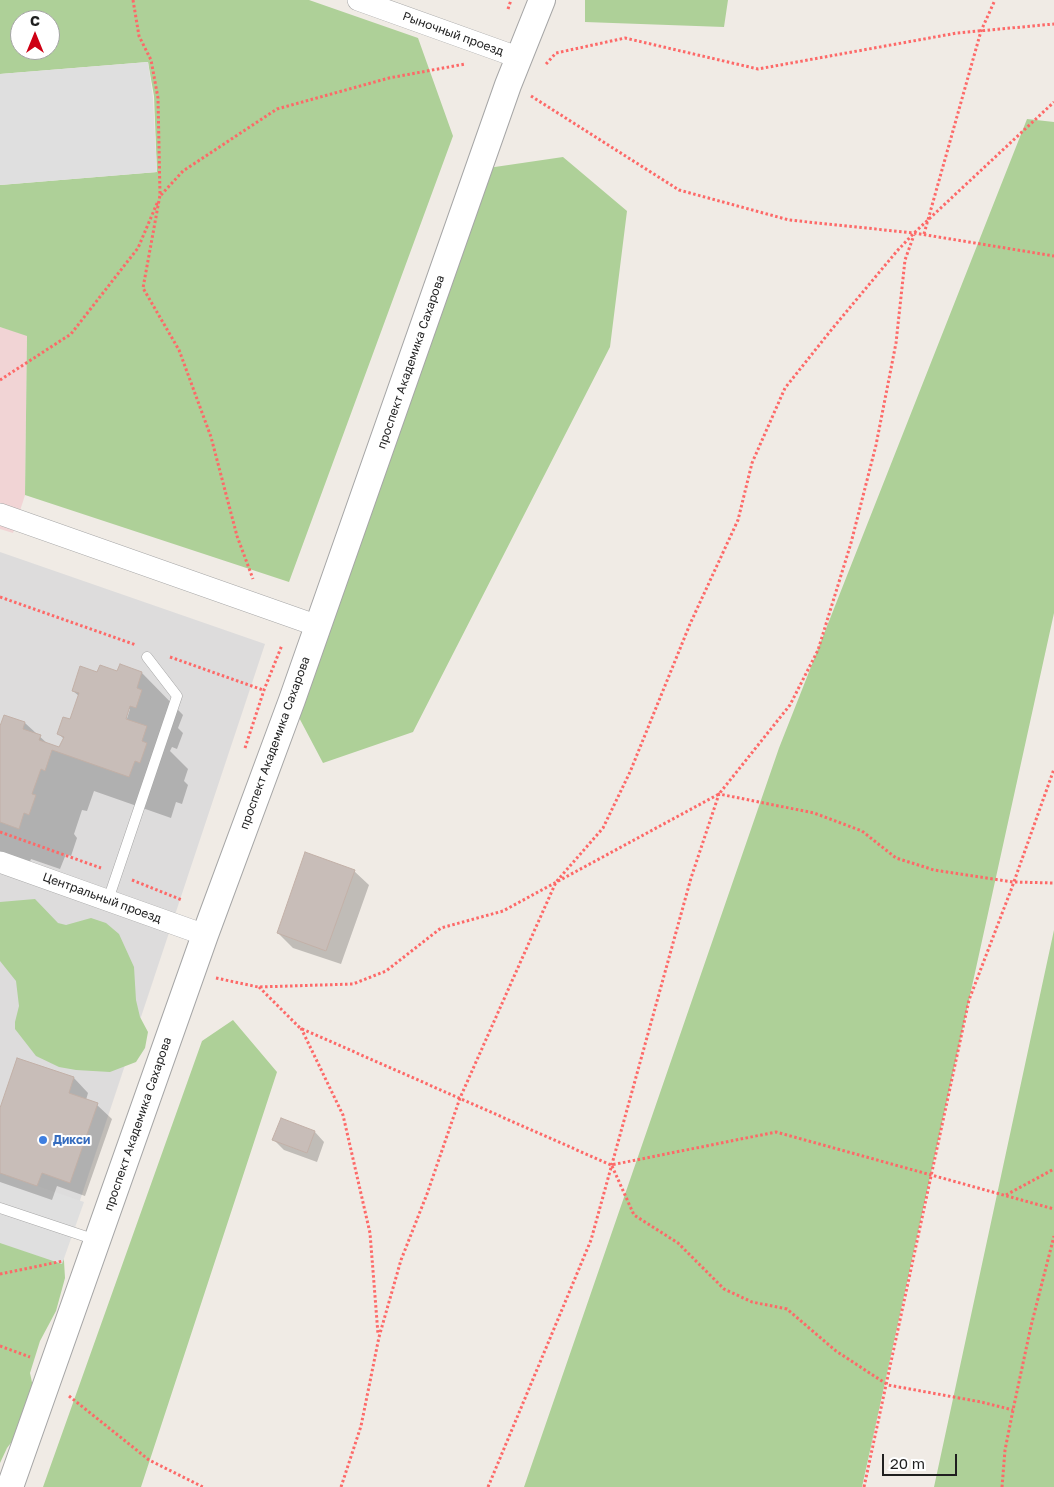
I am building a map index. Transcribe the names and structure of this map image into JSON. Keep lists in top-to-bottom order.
{
  "streets": {
    "street": ["Рыночный проезд", "проспект Академика Сахарова", "Центральный проезд"]
  },
  "crossings": [
    ["Рыночный проезд", "проспект Академика Сахарова"],
    ["проспект Академика Сахарова", "Центральный проезд"]
  ],
  "places": ["Дикси"],
  "scale_bar": "20 m",
  "north": "top"
}
